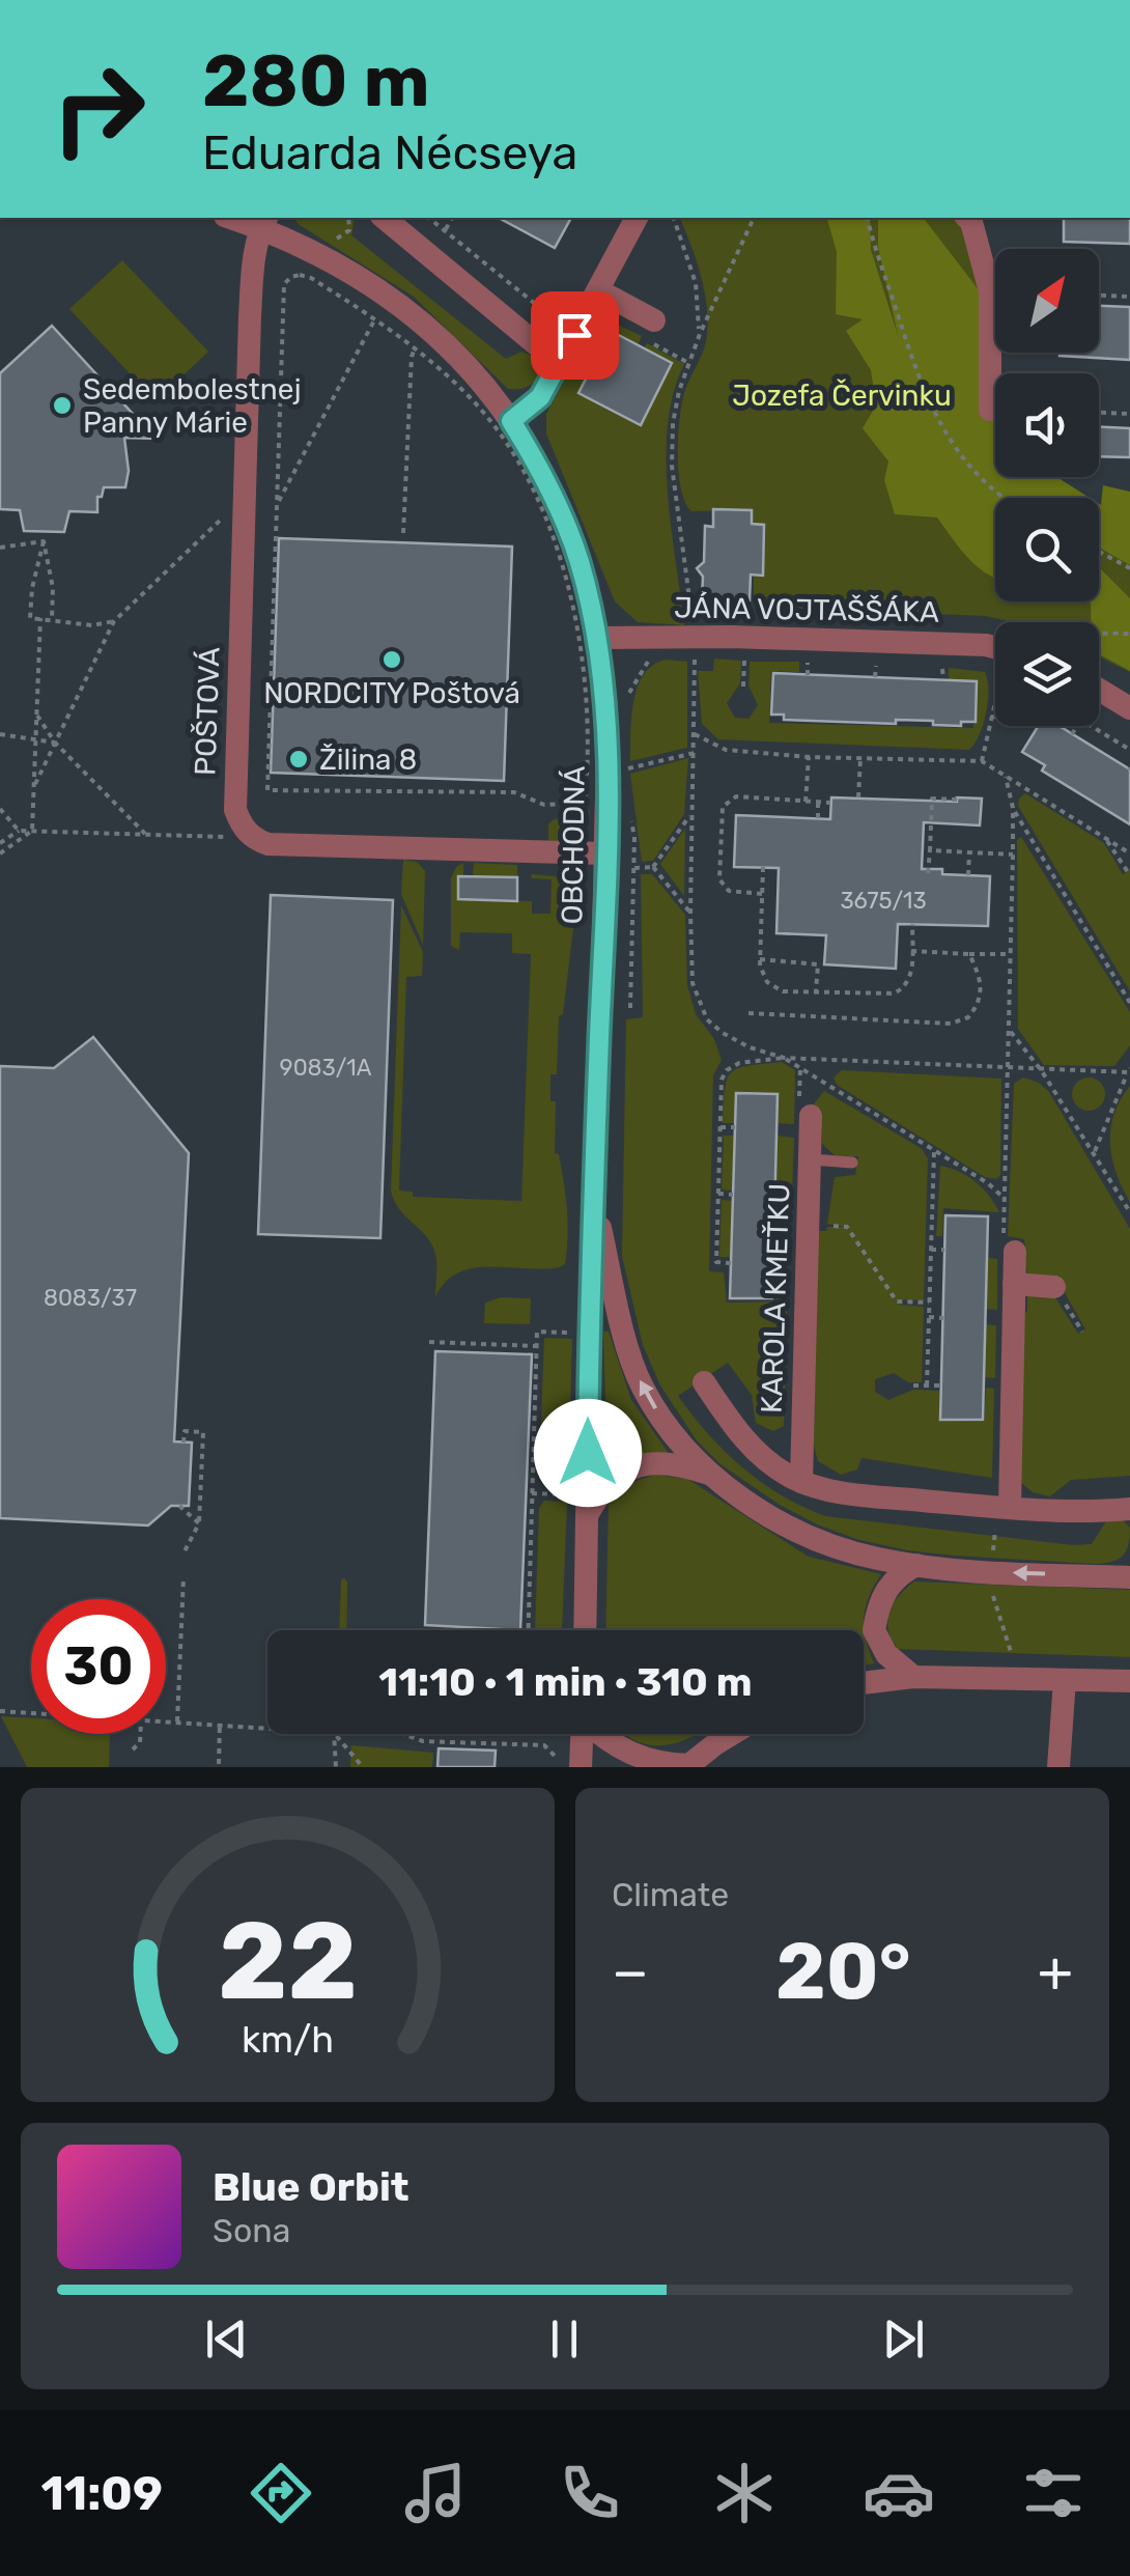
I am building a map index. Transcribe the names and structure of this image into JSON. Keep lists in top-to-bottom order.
{
  "streets": {
    "street": [
      "JÁNA VOJTAŠŠÁKA",
      "POŠTOVÁ",
      "OBCHODNÁ",
      "KAROLA KMEŤKU"
    ]
  },
  "crossings": [
    ["JÁNA VOJTAŠŠÁKA", "OBCHODNÁ"],
    ["POŠTOVÁ", "OBCHODNÁ"]
  ],
  "parks": ["Jozefa Červinku"],
  "places": ["Sedembolestnej Panny Márie", "NORDCITY Poštová", "Žilina 8"],
  "house_numbers": ["3675/13", "9083/1A", "8083/37"],
  "north": "top right",
  "page": {
    "turn": ["280 m", "Eduarda Nécseya"],
    "limit": "30",
    "trip": "11:10 · 1 min · 310 m",
    "tile": "Climate",
    "heat": ["−", "20°", "+"],
    "song": ["Blue Orbit", "Sona"],
    "tabs": "11:09",
    "gauge": ["22", "km/h"]
  }
}
